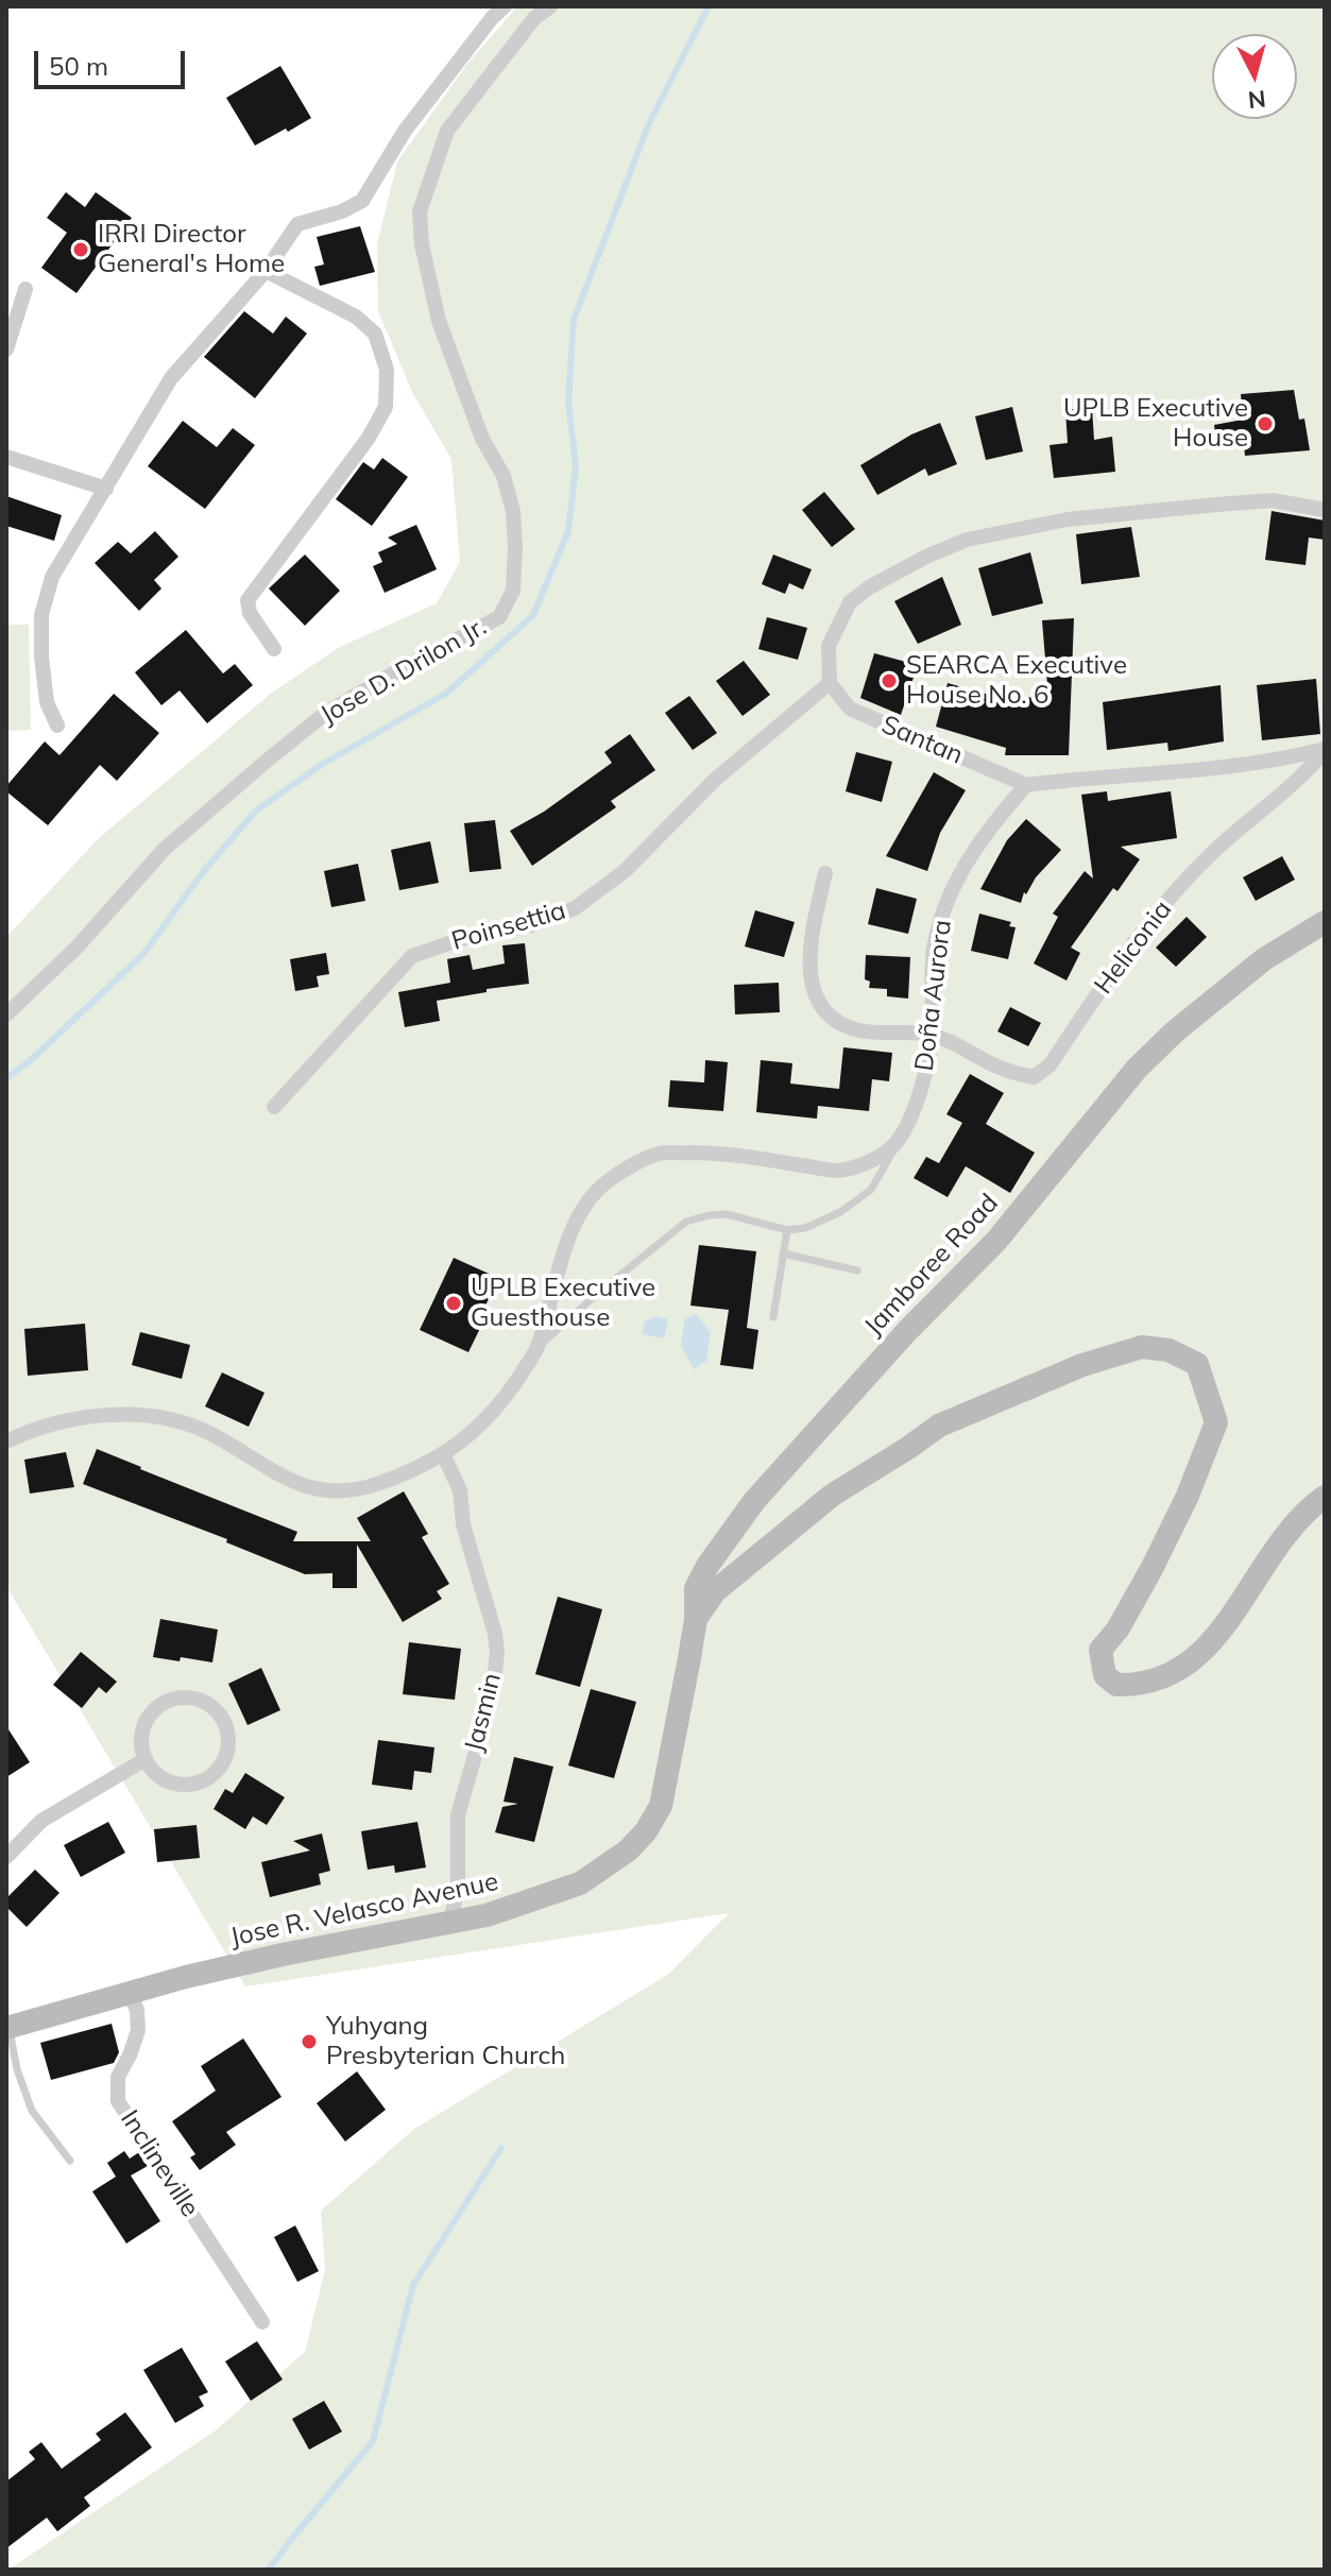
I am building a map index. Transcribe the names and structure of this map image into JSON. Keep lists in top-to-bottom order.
{
  "streets": {
    "main road": ["Jamboree Road", "Jose R. Velasco Avenue"],
    "street": [
      "Jose D. Drilon Jr.",
      "Santan",
      "Poinsettia",
      "Heliconia",
      "Doña Aurora",
      "Jasmin",
      "Inclineville"
    ]
  },
  "crossings": [
    ["Santan", "Poinsettia"],
    ["Santan", "Doña Aurora"],
    ["Heliconia", "Doña Aurora"],
    ["Jamboree Road", "Jose R. Velasco Avenue"],
    ["Jasmin", "Jose R. Velasco Avenue"],
    ["Jose R. Velasco Avenue", "Inclineville"]
  ],
  "places": [
    "IRRI Director General's Home",
    "UPLB Executive House",
    "SEARCA Executive House No. 6",
    "UPLB Executive Guesthouse",
    "Yuhyang Presbyterian Church"
  ],
  "scale_bar": "50 m",
  "north": "bottom"
}
